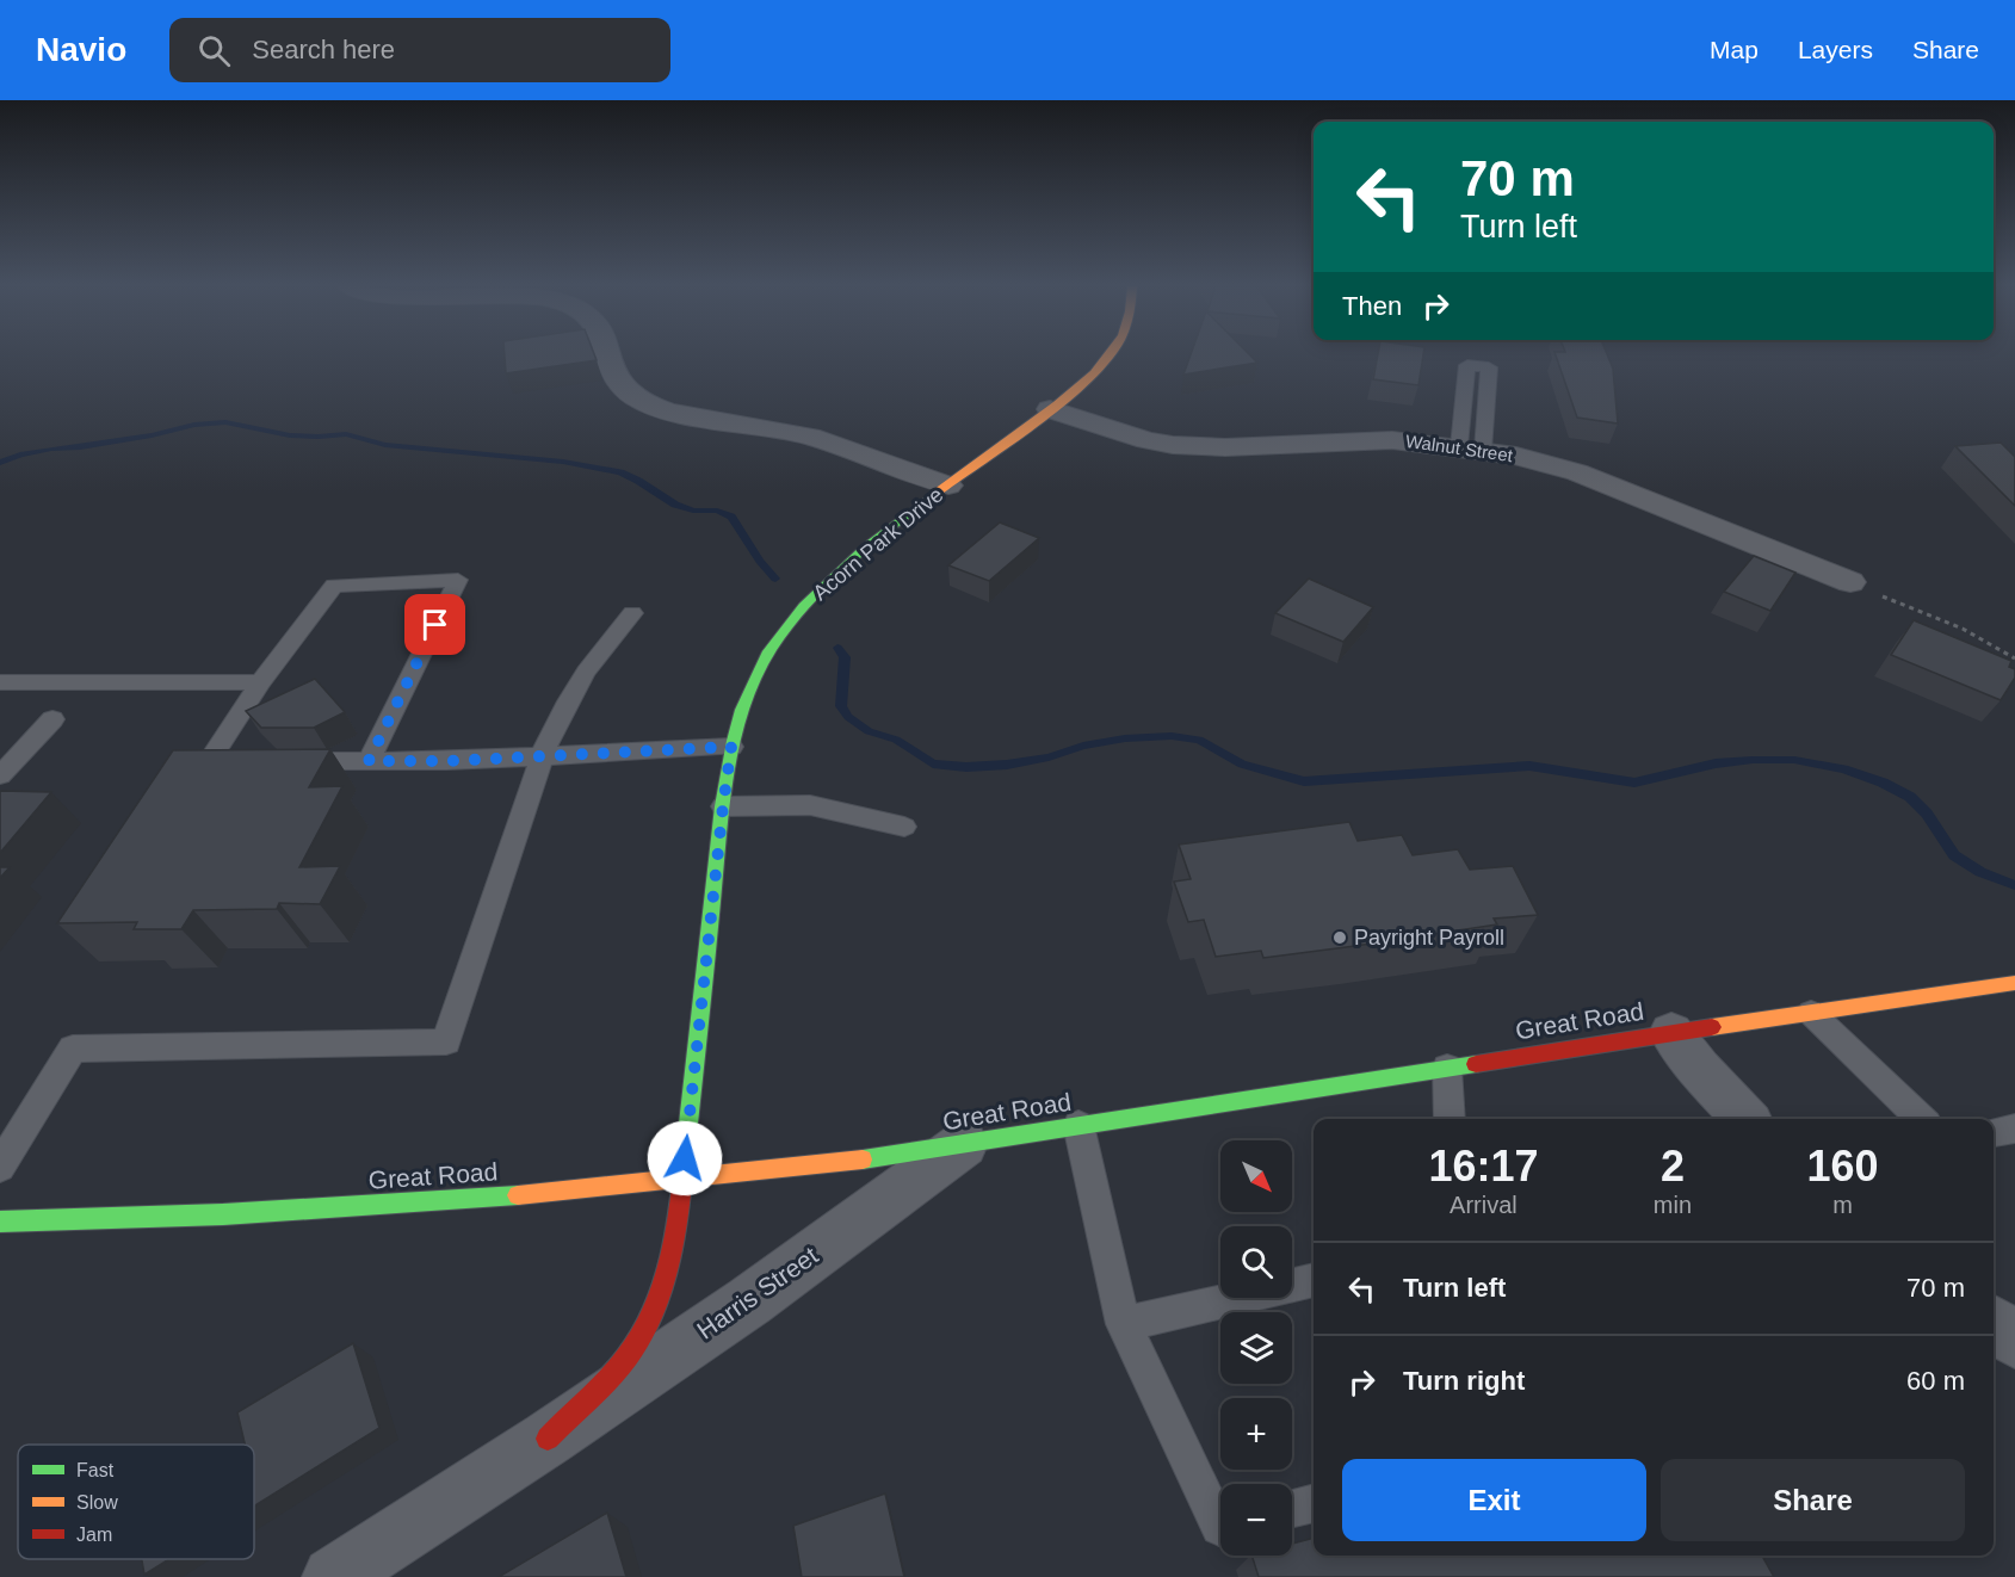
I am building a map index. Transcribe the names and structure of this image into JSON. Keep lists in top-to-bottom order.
{
  "streets": {
    "street": [
      "Walnut Street",
      "Acorn Park Drive",
      "Great Road",
      "Harris Street"
    ]
  },
  "crossings": [
    ["Walnut Street", "Acorn Park Drive"],
    ["Acorn Park Drive", "Great Road"],
    ["Acorn Park Drive", "Harris Street"],
    ["Great Road", "Harris Street"]
  ],
  "places": ["Payright Payroll"],
  "legend": ["Fast", "Slow", "Jam"],
  "north": "bottom right",
  "page": {
    "header": "Navio",
    "search": "Search here",
    "nav": ["Map", "Layers", "Share"],
    "turn": ["70 m", "Turn left"],
    "then": "Then",
    "eta": [
      "16:17",
      "Arrival",
      "2",
      "min",
      "160",
      "m"
    ],
    "map_buttons": ["+", "−"],
    "list": [
      {
        "name": "Turn left",
        "value": "70 m"
      },
      {
        "name": "Turn right",
        "value": "60 m"
      }
    ],
    "buttons": ["Exit", "Share"]
  }
}
